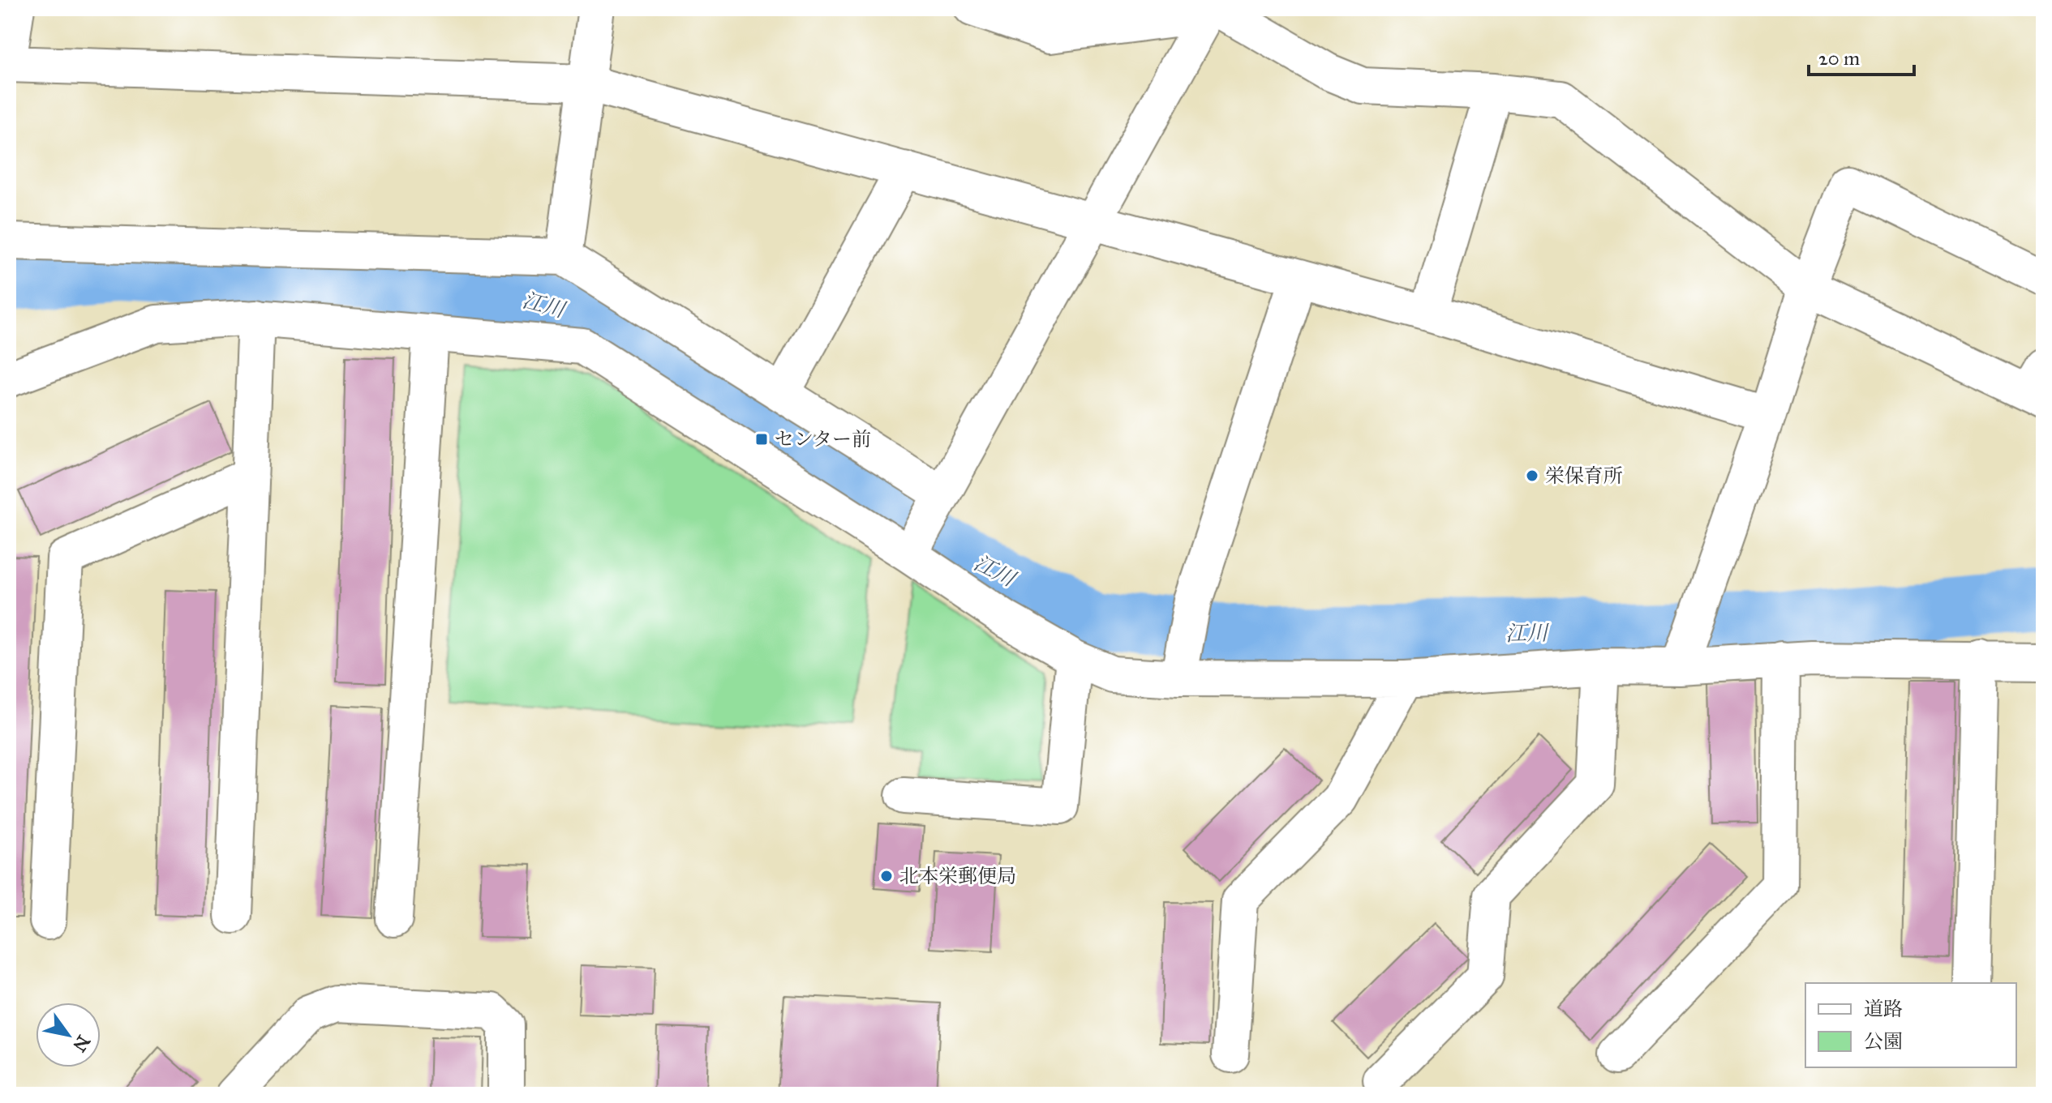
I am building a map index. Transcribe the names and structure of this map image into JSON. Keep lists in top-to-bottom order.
{
  "water": ["江川"],
  "places": {
    "transit": ["センター前"],
    "other": ["栄保育所", "北本栄郵便局"]
  },
  "legend": ["道路", "公園"],
  "scale_bar": "20 m",
  "north": "bottom right"
}
